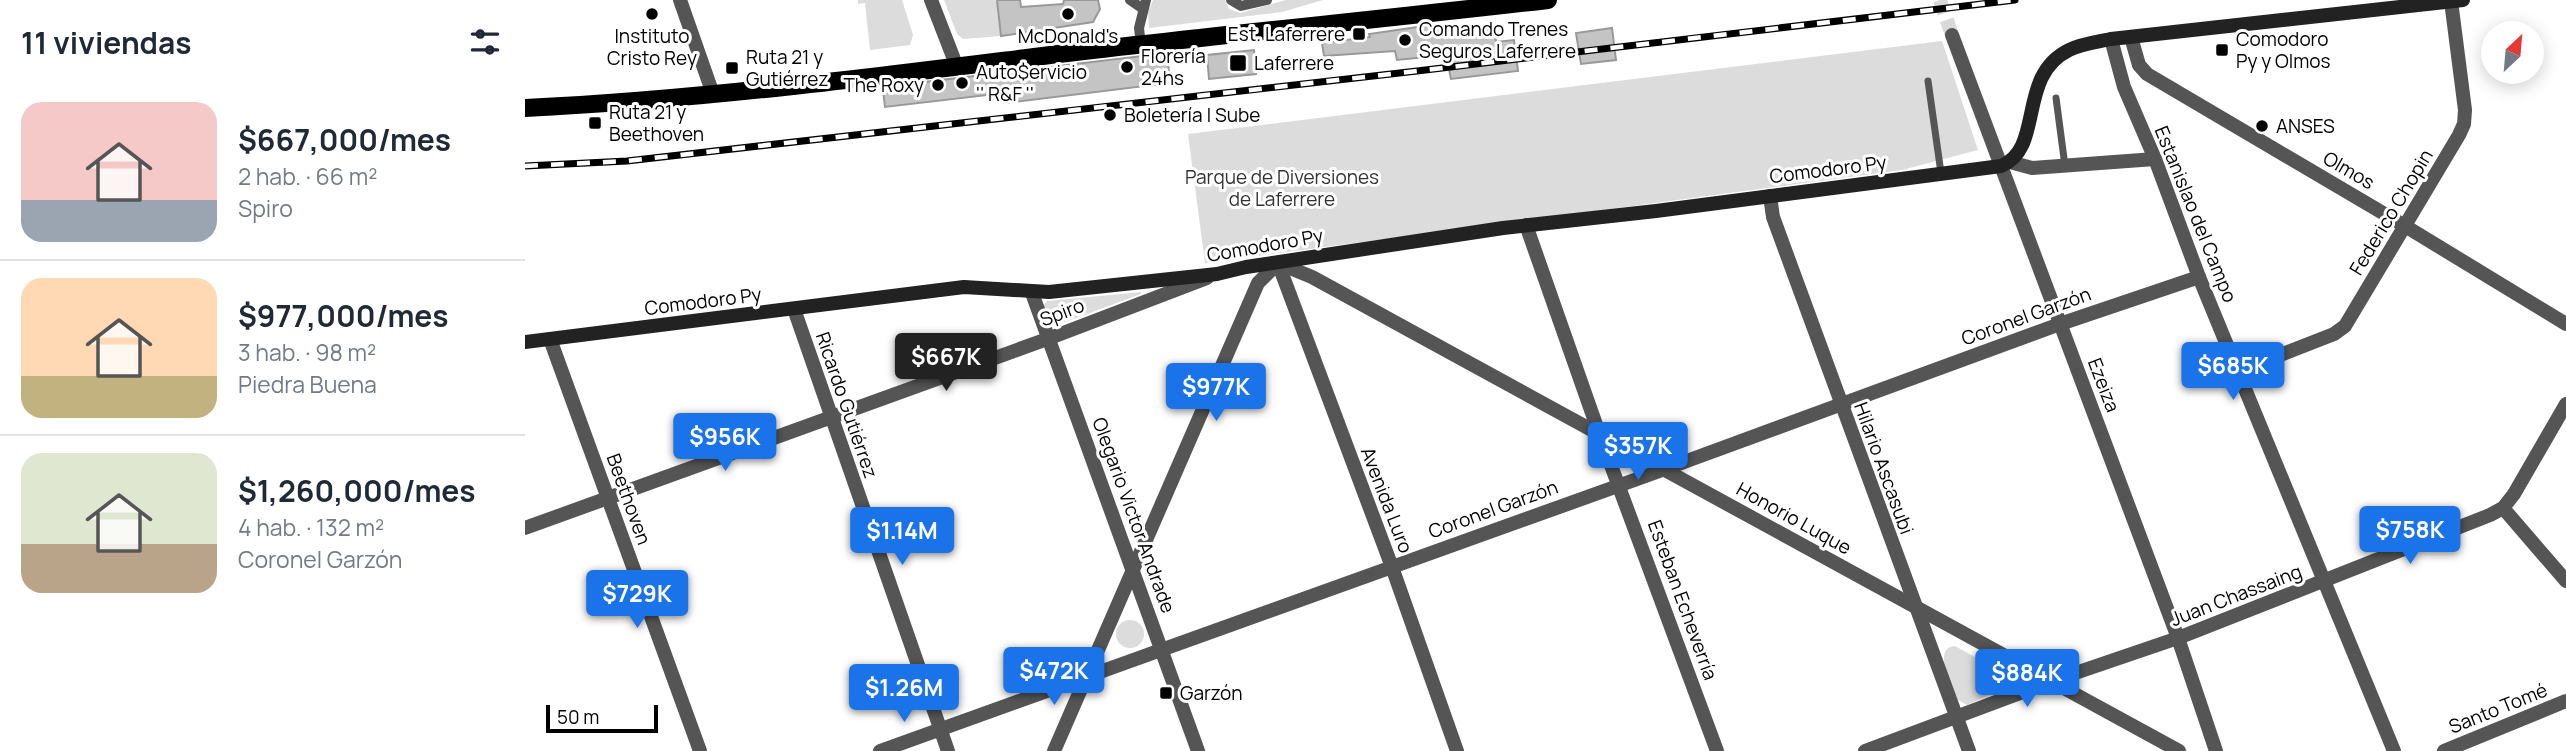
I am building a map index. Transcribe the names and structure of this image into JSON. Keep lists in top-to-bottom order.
{
  "streets": {
    "main road": ["Comodoro Py"],
    "street": [
      "Olmos",
      "Federico Chopin",
      "Estanislao del Campo",
      "Spiro",
      "Coronel Garzón",
      "Ezeiza",
      "Ricardo Gutiérrez",
      "Hilario Ascasubi",
      "Beethoven",
      "Avenida Luro",
      "Olegario Victor Andrade",
      "Honorio Luque",
      "Juan Chassaing",
      "Esteban Echeverría",
      "Santo Tomé"
    ]
  },
  "crossings": [
    ["Comodoro Py", "Estanislao del Campo"],
    ["Comodoro Py", "Spiro"],
    ["Comodoro Py", "Ezeiza"],
    ["Comodoro Py", "Ricardo Gutiérrez"],
    ["Comodoro Py", "Hilario Ascasubi"],
    ["Comodoro Py", "Beethoven"],
    ["Comodoro Py", "Avenida Luro"],
    ["Comodoro Py", "Olegario Victor Andrade"],
    ["Comodoro Py", "Honorio Luque"],
    ["Comodoro Py", "Esteban Echeverría"],
    ["Olmos", "Federico Chopin"],
    ["Federico Chopin", "Estanislao del Campo"],
    ["Estanislao del Campo", "Coronel Garzón"],
    ["Estanislao del Campo", "Juan Chassaing"],
    ["Spiro", "Ricardo Gutiérrez"],
    ["Spiro", "Beethoven"],
    ["Spiro", "Olegario Victor Andrade"],
    ["Coronel Garzón", "Ezeiza"],
    ["Coronel Garzón", "Ricardo Gutiérrez"],
    ["Coronel Garzón", "Hilario Ascasubi"],
    ["Coronel Garzón", "Avenida Luro"],
    ["Coronel Garzón", "Olegario Victor Andrade"],
    ["Coronel Garzón", "Honorio Luque"],
    ["Coronel Garzón", "Esteban Echeverría"],
    ["Ezeiza", "Juan Chassaing"],
    ["Hilario Ascasubi", "Honorio Luque"],
    ["Hilario Ascasubi", "Juan Chassaing"],
    ["Avenida Luro", "Honorio Luque"],
    ["Honorio Luque", "Juan Chassaing"],
    ["Honorio Luque", "Esteban Echeverría"]
  ],
  "parks": ["Parque de Diversiones de Laferrere"],
  "places": {
    "other": [
      "Instituto Cristo Rey",
      "McDonald's",
      "Comando Trenes Seguros Laferrere",
      "Florería 24hs",
      "Auto$ervicio '' R&F ''",
      "The Roxy",
      "Boletería | Sube",
      "ANSES"
    ],
    "transit": [
      "Est. Laferrere",
      "Comodoro Py y Olmos",
      "Laferrere",
      "Ruta 21 y Gutiérrez",
      "Ruta 21 y Beethoven",
      "Garzón"
    ]
  },
  "scale_bar": "50 m",
  "north": "top right",
  "page": {
    "heading": "11 viviendas",
    "list": [
      {
        "name": "$667,000/mes",
        "note": "2 hab. · 66 m² · Spiro"
      },
      {
        "name": "$977,000/mes",
        "note": "3 hab. · 98 m² · Piedra Buena"
      },
      {
        "name": "$1,260,000/mes",
        "note": "4 hab. · 132 m² · Coronel Garzón"
      }
    ],
    "price": [
      "$667K",
      "$685K",
      "$977K",
      "$956K",
      "$357K",
      "$758K",
      "$1.14M",
      "$729K",
      "$472K",
      "$884K",
      "$1.26M"
    ],
    "scale": "50 m"
  }
}
